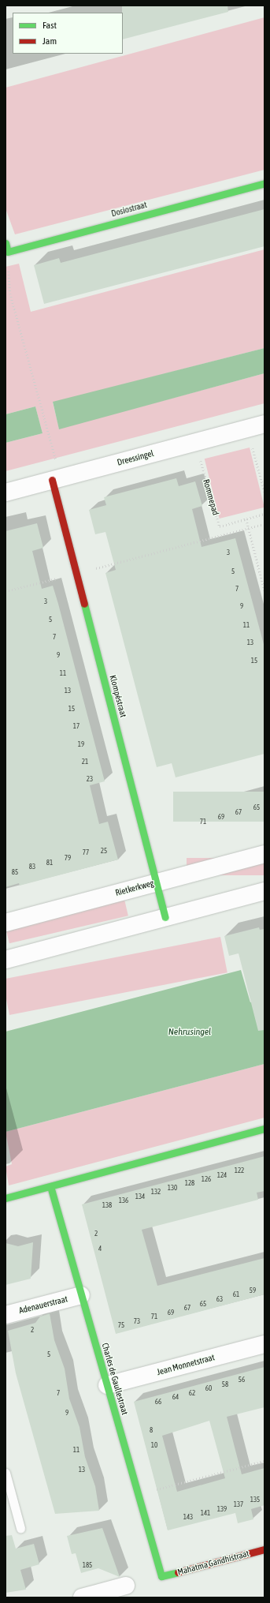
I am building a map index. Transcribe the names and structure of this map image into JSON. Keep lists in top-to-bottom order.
{
  "streets": {
    "street": [
      "Dosiostraat",
      "Dreessingel",
      "Klompéstraat",
      "Rietkerkweg",
      "Adenauerstraat",
      "Jean Monnetstraat",
      "Charles de Gaullestraat",
      "Mahatma Gandhistraat"
    ],
    "path": ["Rommepad"]
  },
  "crossings": [
    ["Dreessingel", "Rommepad"],
    ["Dreessingel", "Klompéstraat"],
    ["Klompéstraat", "Rietkerkweg"],
    ["Adenauerstraat", "Charles de Gaullestraat"],
    ["Jean Monnetstraat", "Charles de Gaullestraat"],
    ["Charles de Gaullestraat", "Mahatma Gandhistraat"]
  ],
  "water": ["Nehrusingel"],
  "house_numbers": [
    "3",
    "5",
    "7",
    "3",
    "9",
    "5",
    "11",
    "7",
    "13",
    "9",
    "15",
    "11",
    "13",
    "15",
    "17",
    "19",
    "21",
    "23",
    "65",
    "67",
    "69",
    "71",
    "25",
    "77",
    "79",
    "81",
    "83",
    "85",
    "122",
    "124",
    "126",
    "128",
    "130",
    "132",
    "134",
    "136",
    "138",
    "2",
    "4",
    "59",
    "61",
    "63",
    "65",
    "67",
    "69",
    "71",
    "73",
    "75",
    "2",
    "5",
    "56",
    "58",
    "60",
    "7",
    "62",
    "64",
    "66",
    "9",
    "8",
    "10",
    "11",
    "13",
    "135",
    "137",
    "139",
    "141",
    "143",
    "185"
  ],
  "legend": ["Fast", "Jam"]
}
